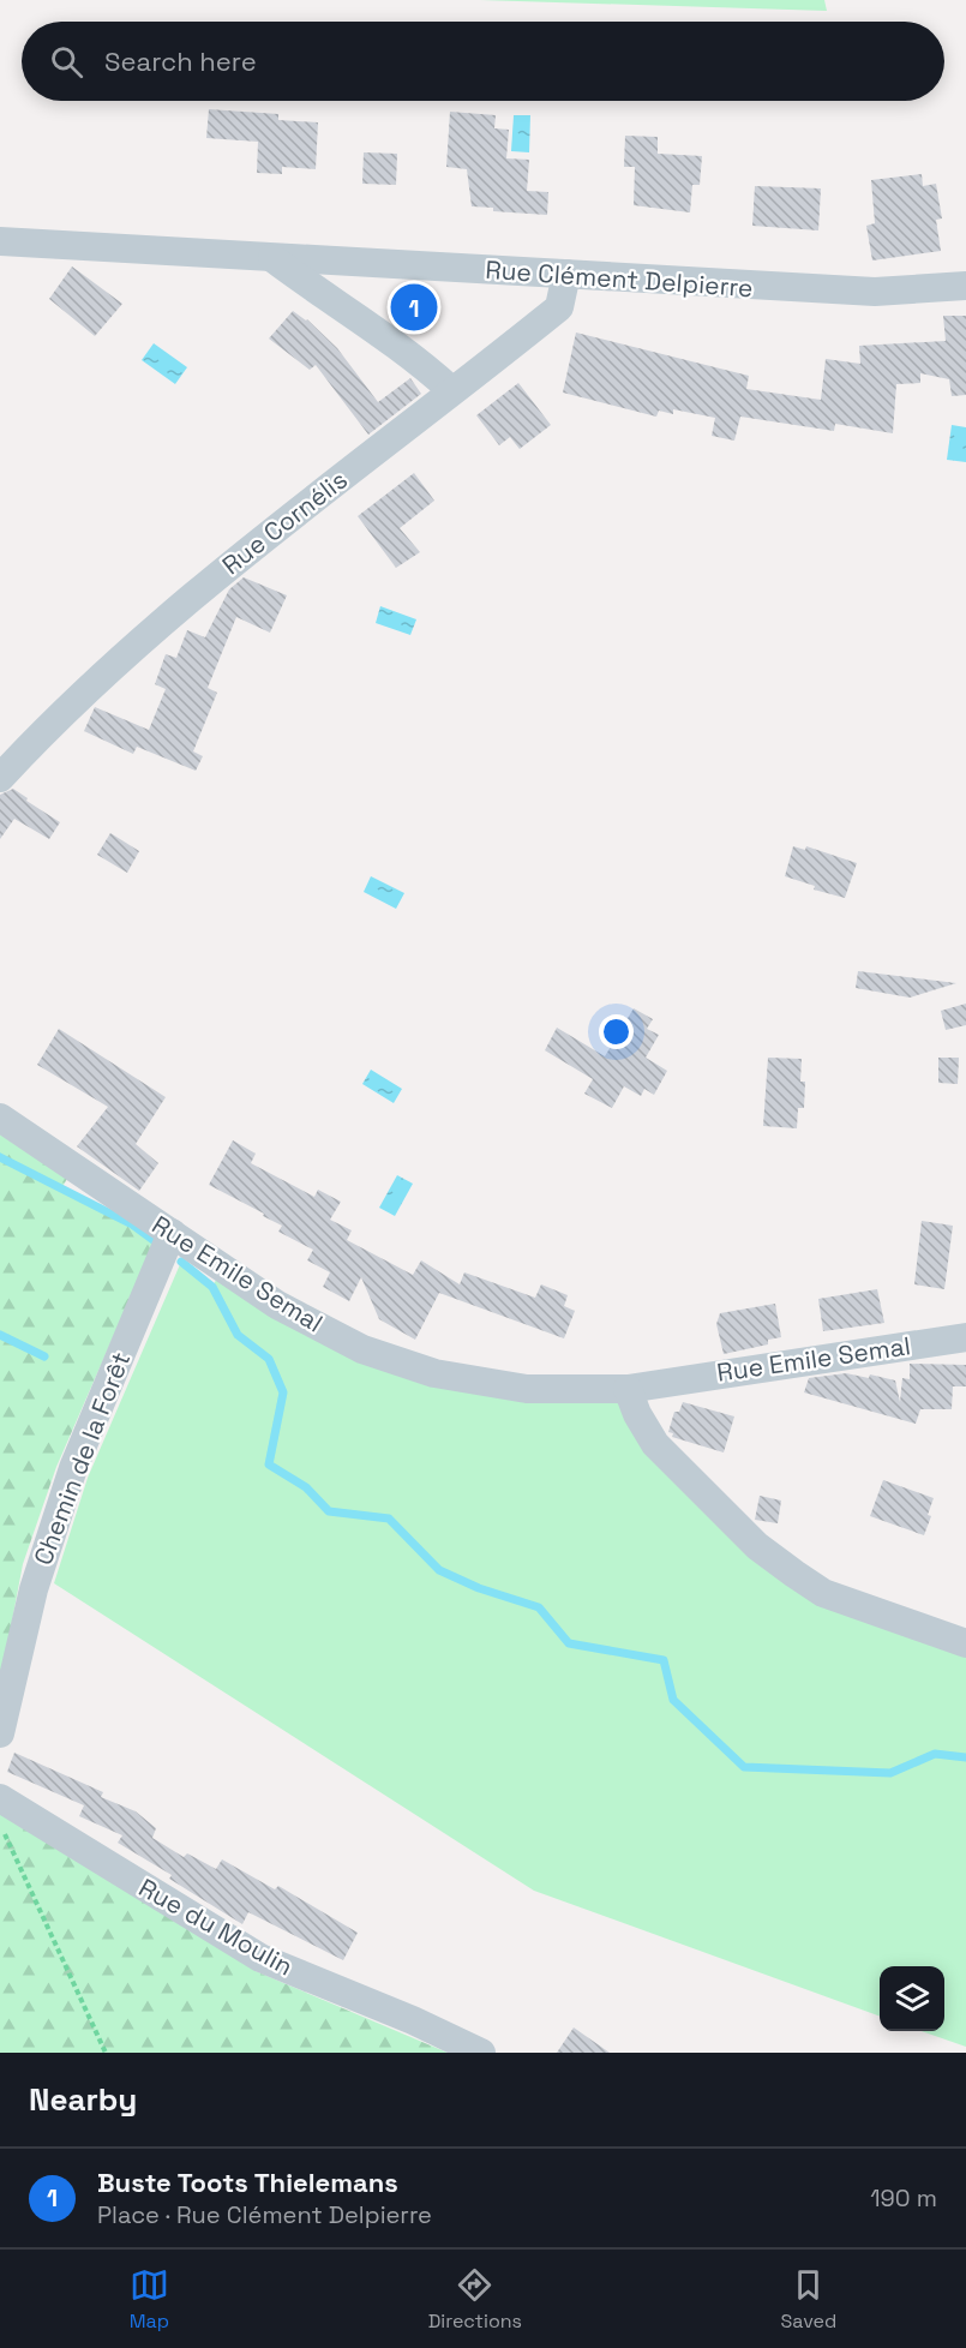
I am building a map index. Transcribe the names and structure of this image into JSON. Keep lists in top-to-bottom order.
{
  "streets": {
    "street": [
      "Rue Clément Delpierre",
      "Rue Cornélis",
      "Rue Emile Semal",
      "Chemin de la Forêt",
      "Rue du Moulin"
    ]
  },
  "crossings": [
    ["Rue Clément Delpierre", "Rue Cornélis"],
    ["Rue Emile Semal", "Chemin de la Forêt"]
  ],
  "page": {
    "search": "Search here",
    "pins": "1",
    "heading": "Nearby",
    "list": [
      {
        "mark": "1",
        "name": "Buste Toots Thielemans",
        "note": "Place · Rue Clément Delpierre",
        "value": "190 m"
      }
    ],
    "nav": ["Map", "Directions", "Saved"]
  }
}
